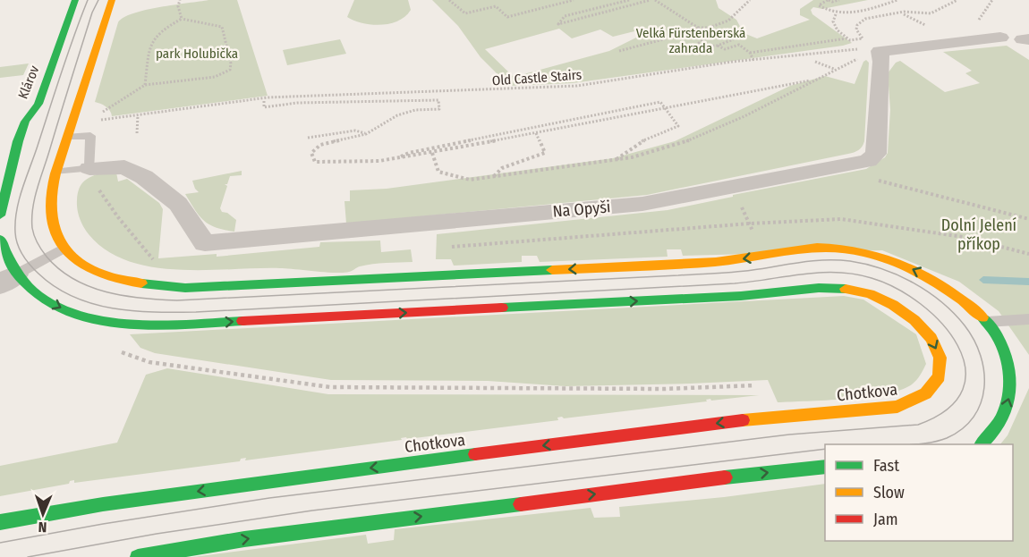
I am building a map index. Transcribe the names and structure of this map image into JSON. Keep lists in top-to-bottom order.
{
  "streets": {
    "main road": ["Klárov", "Chotkova"],
    "street": ["Na Opyši"],
    "path": ["Old Castle Stairs"]
  },
  "crossings": [
    ["Old Castle Stairs", "Na Opyši"]
  ],
  "parks": ["Velká Fürstenberská zahrada", "park Holubička", "Dolní Jelení příkop"],
  "legend": ["Fast", "Slow", "Jam"],
  "north": "bottom"
}
